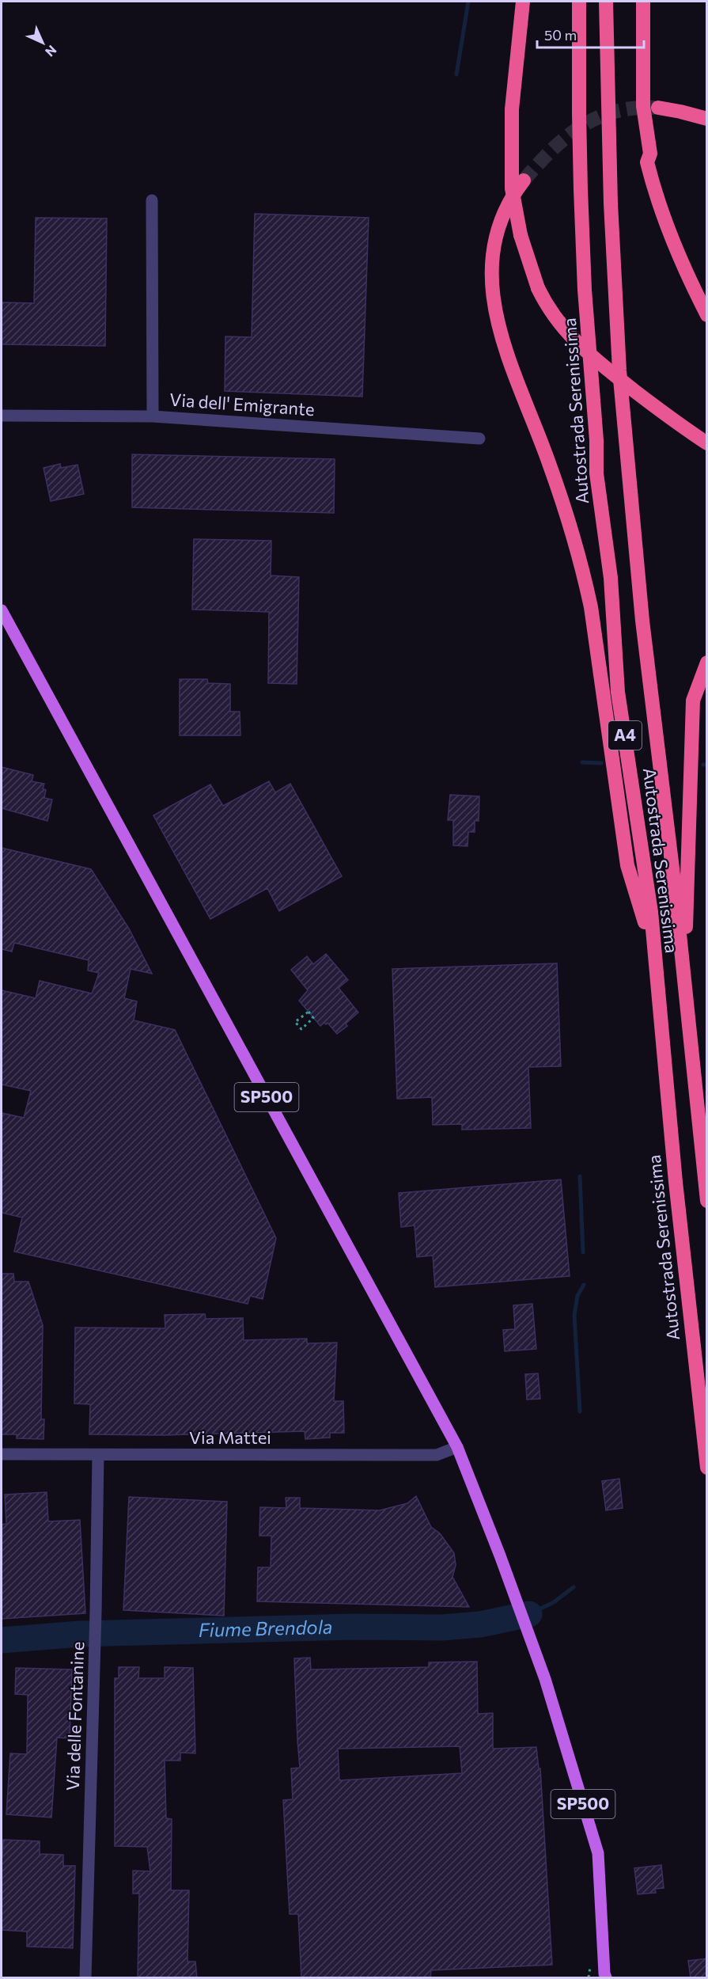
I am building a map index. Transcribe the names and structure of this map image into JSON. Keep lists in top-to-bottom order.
{
  "streets": {
    "highway": ["Autostrada Serenissima", "A4"],
    "main road": ["SP500"],
    "street": ["Via dell' Emigrante", "Via Mattei", "Via delle Fontanine"]
  },
  "crossings": [
    ["SP500", "Via Mattei"],
    ["Via Mattei", "Via delle Fontanine"]
  ],
  "water": ["Fiume Brendola"],
  "scale_bar": "50 m",
  "north": "bottom right"
}
